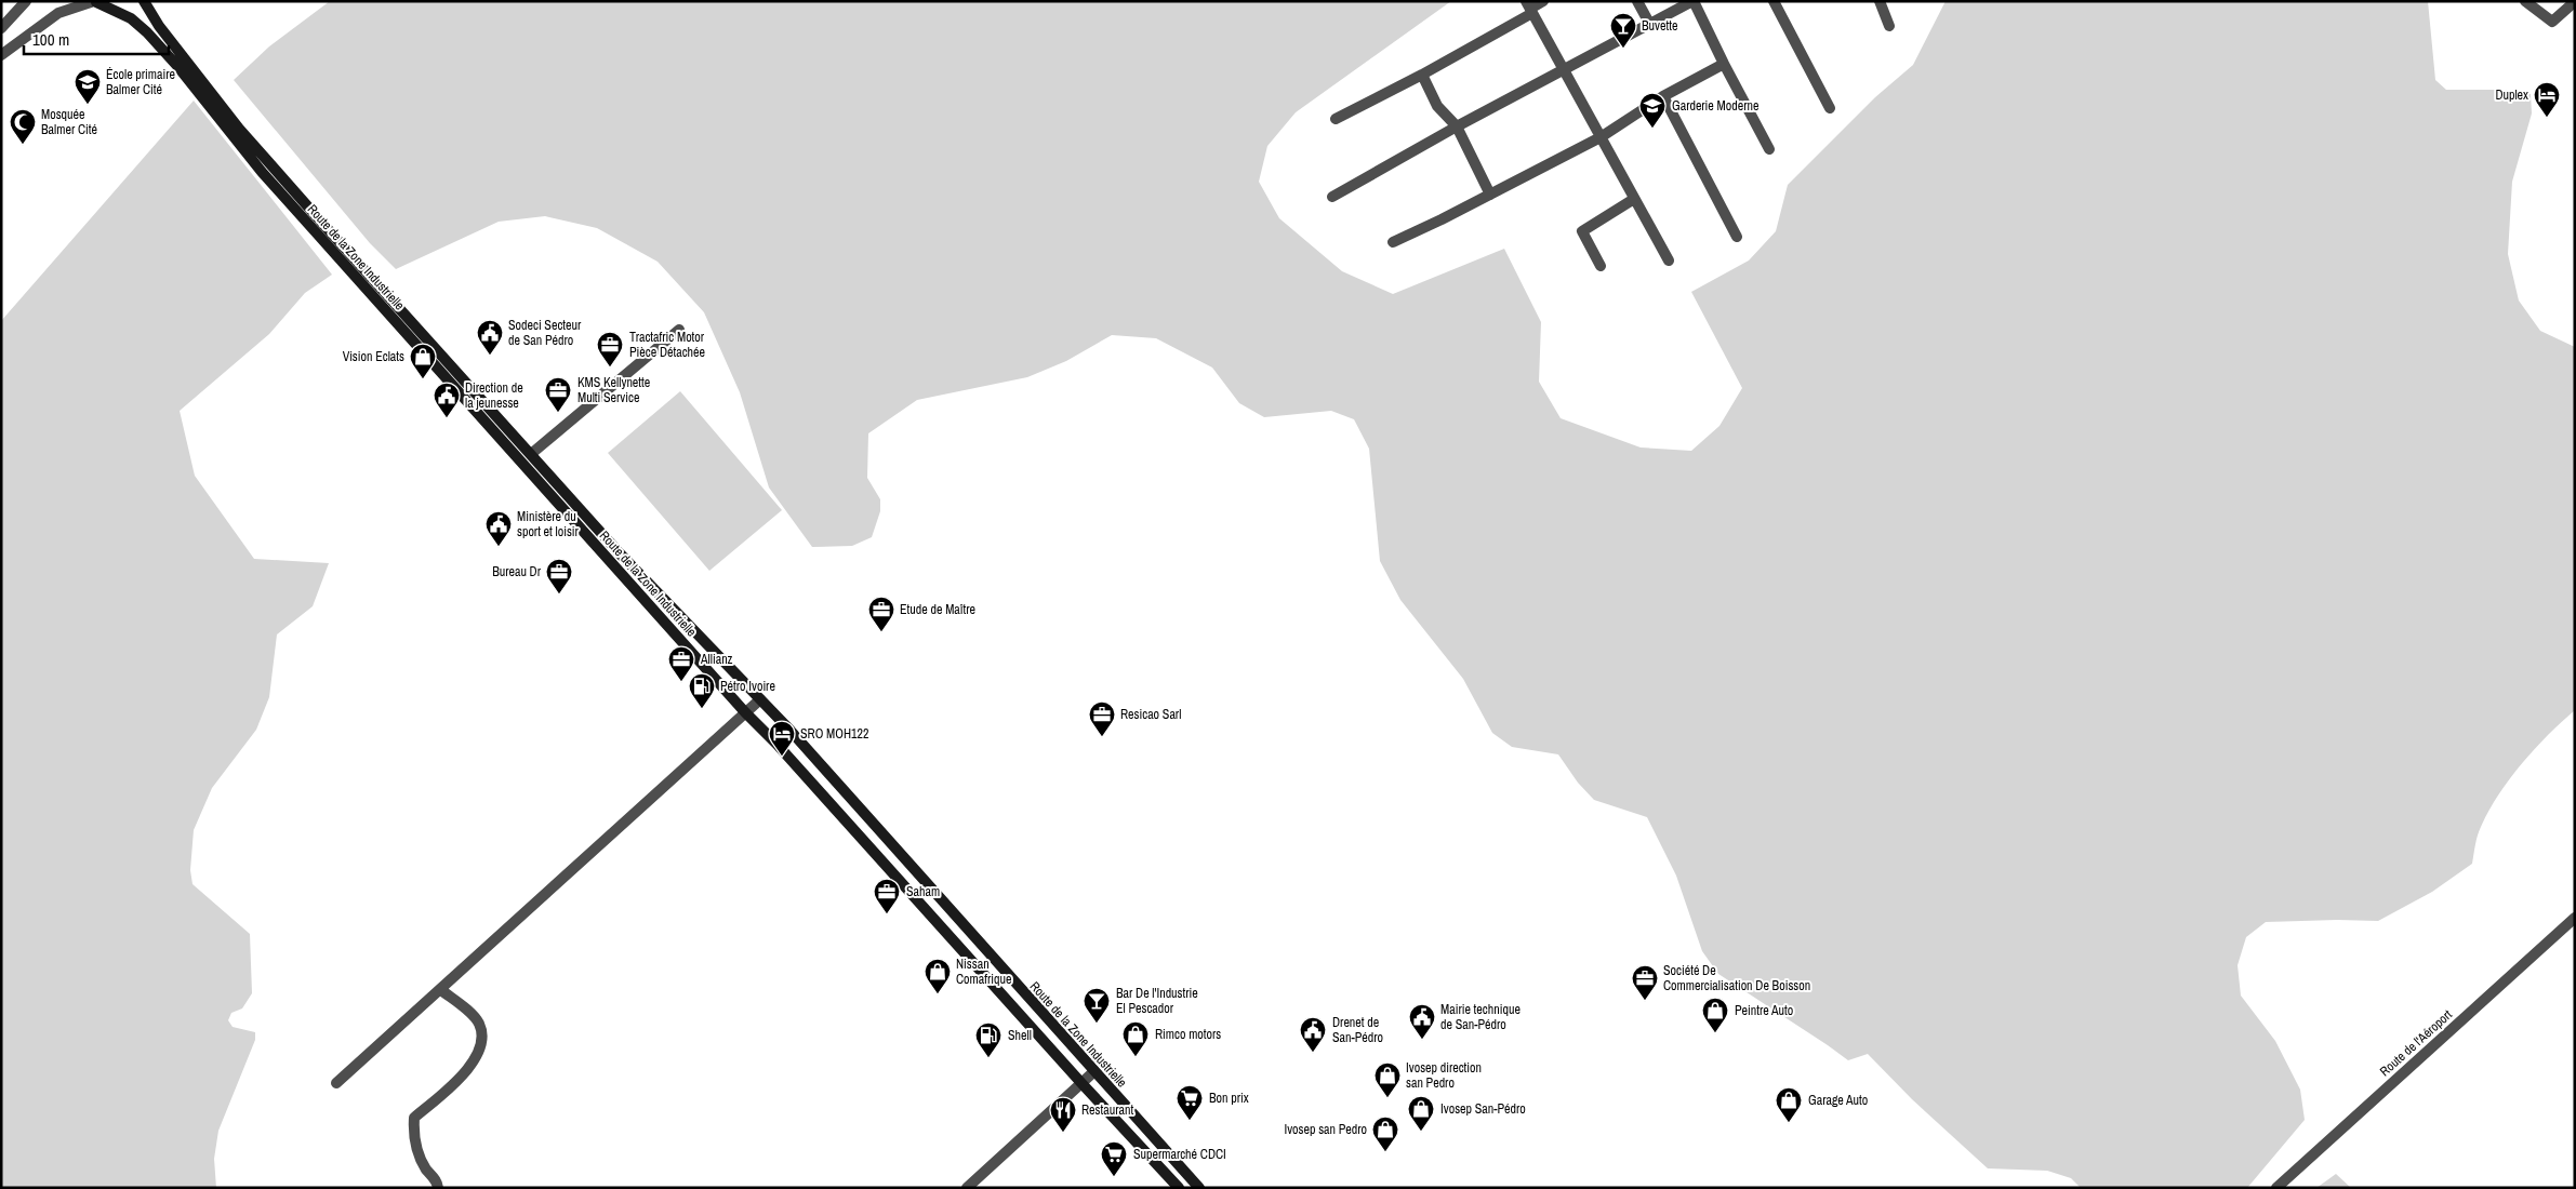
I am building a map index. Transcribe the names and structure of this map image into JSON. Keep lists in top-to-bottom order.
{
  "streets": {
    "main road": ["Route de la Zone Industrielle"],
    "street": ["Route de l'Aéroport"]
  },
  "places": {
    "bar": ["Buvette", "Bar De l'Industrie El Pescador"],
    "school or university": ["École primaire Balmer Cité", "Garderie Moderne"],
    "hotel": ["Duplex", "SRO MOH122"],
    "mosque": ["Mosquée Balmer Cité"],
    "public building": [
      "Sodeci Secteur de San Pédro",
      "Direction de la jeunesse",
      "Ministère du sport et loisir",
      "Mairie technique de San-Pédro",
      "Drenet de San-Pédro"
    ],
    "office": [
      "Tractafric Motor Pièce Détachée",
      "KMS Kellynette Multi Service",
      "Bureau Dr",
      "Etude de Maître",
      "Allianz",
      "Resicao Sarl",
      "Saham",
      "Société De Commercialisation De Boisson"
    ],
    "shop": [
      "Vision Eclats",
      "Nissan Comafrique",
      "Peintre Auto",
      "Rimco motors",
      "Ivosep direction san Pedro",
      "Garage Auto",
      "Ivosep San-Pédro",
      "Ivosep san Pedro"
    ],
    "fuel station": ["Pétro Ivoire", "Shell"],
    "supermarket": ["Bon prix", "Supermarché CDCI"],
    "restaurant": ["Restaurant"]
  },
  "scale_bar": "100 m"
}
